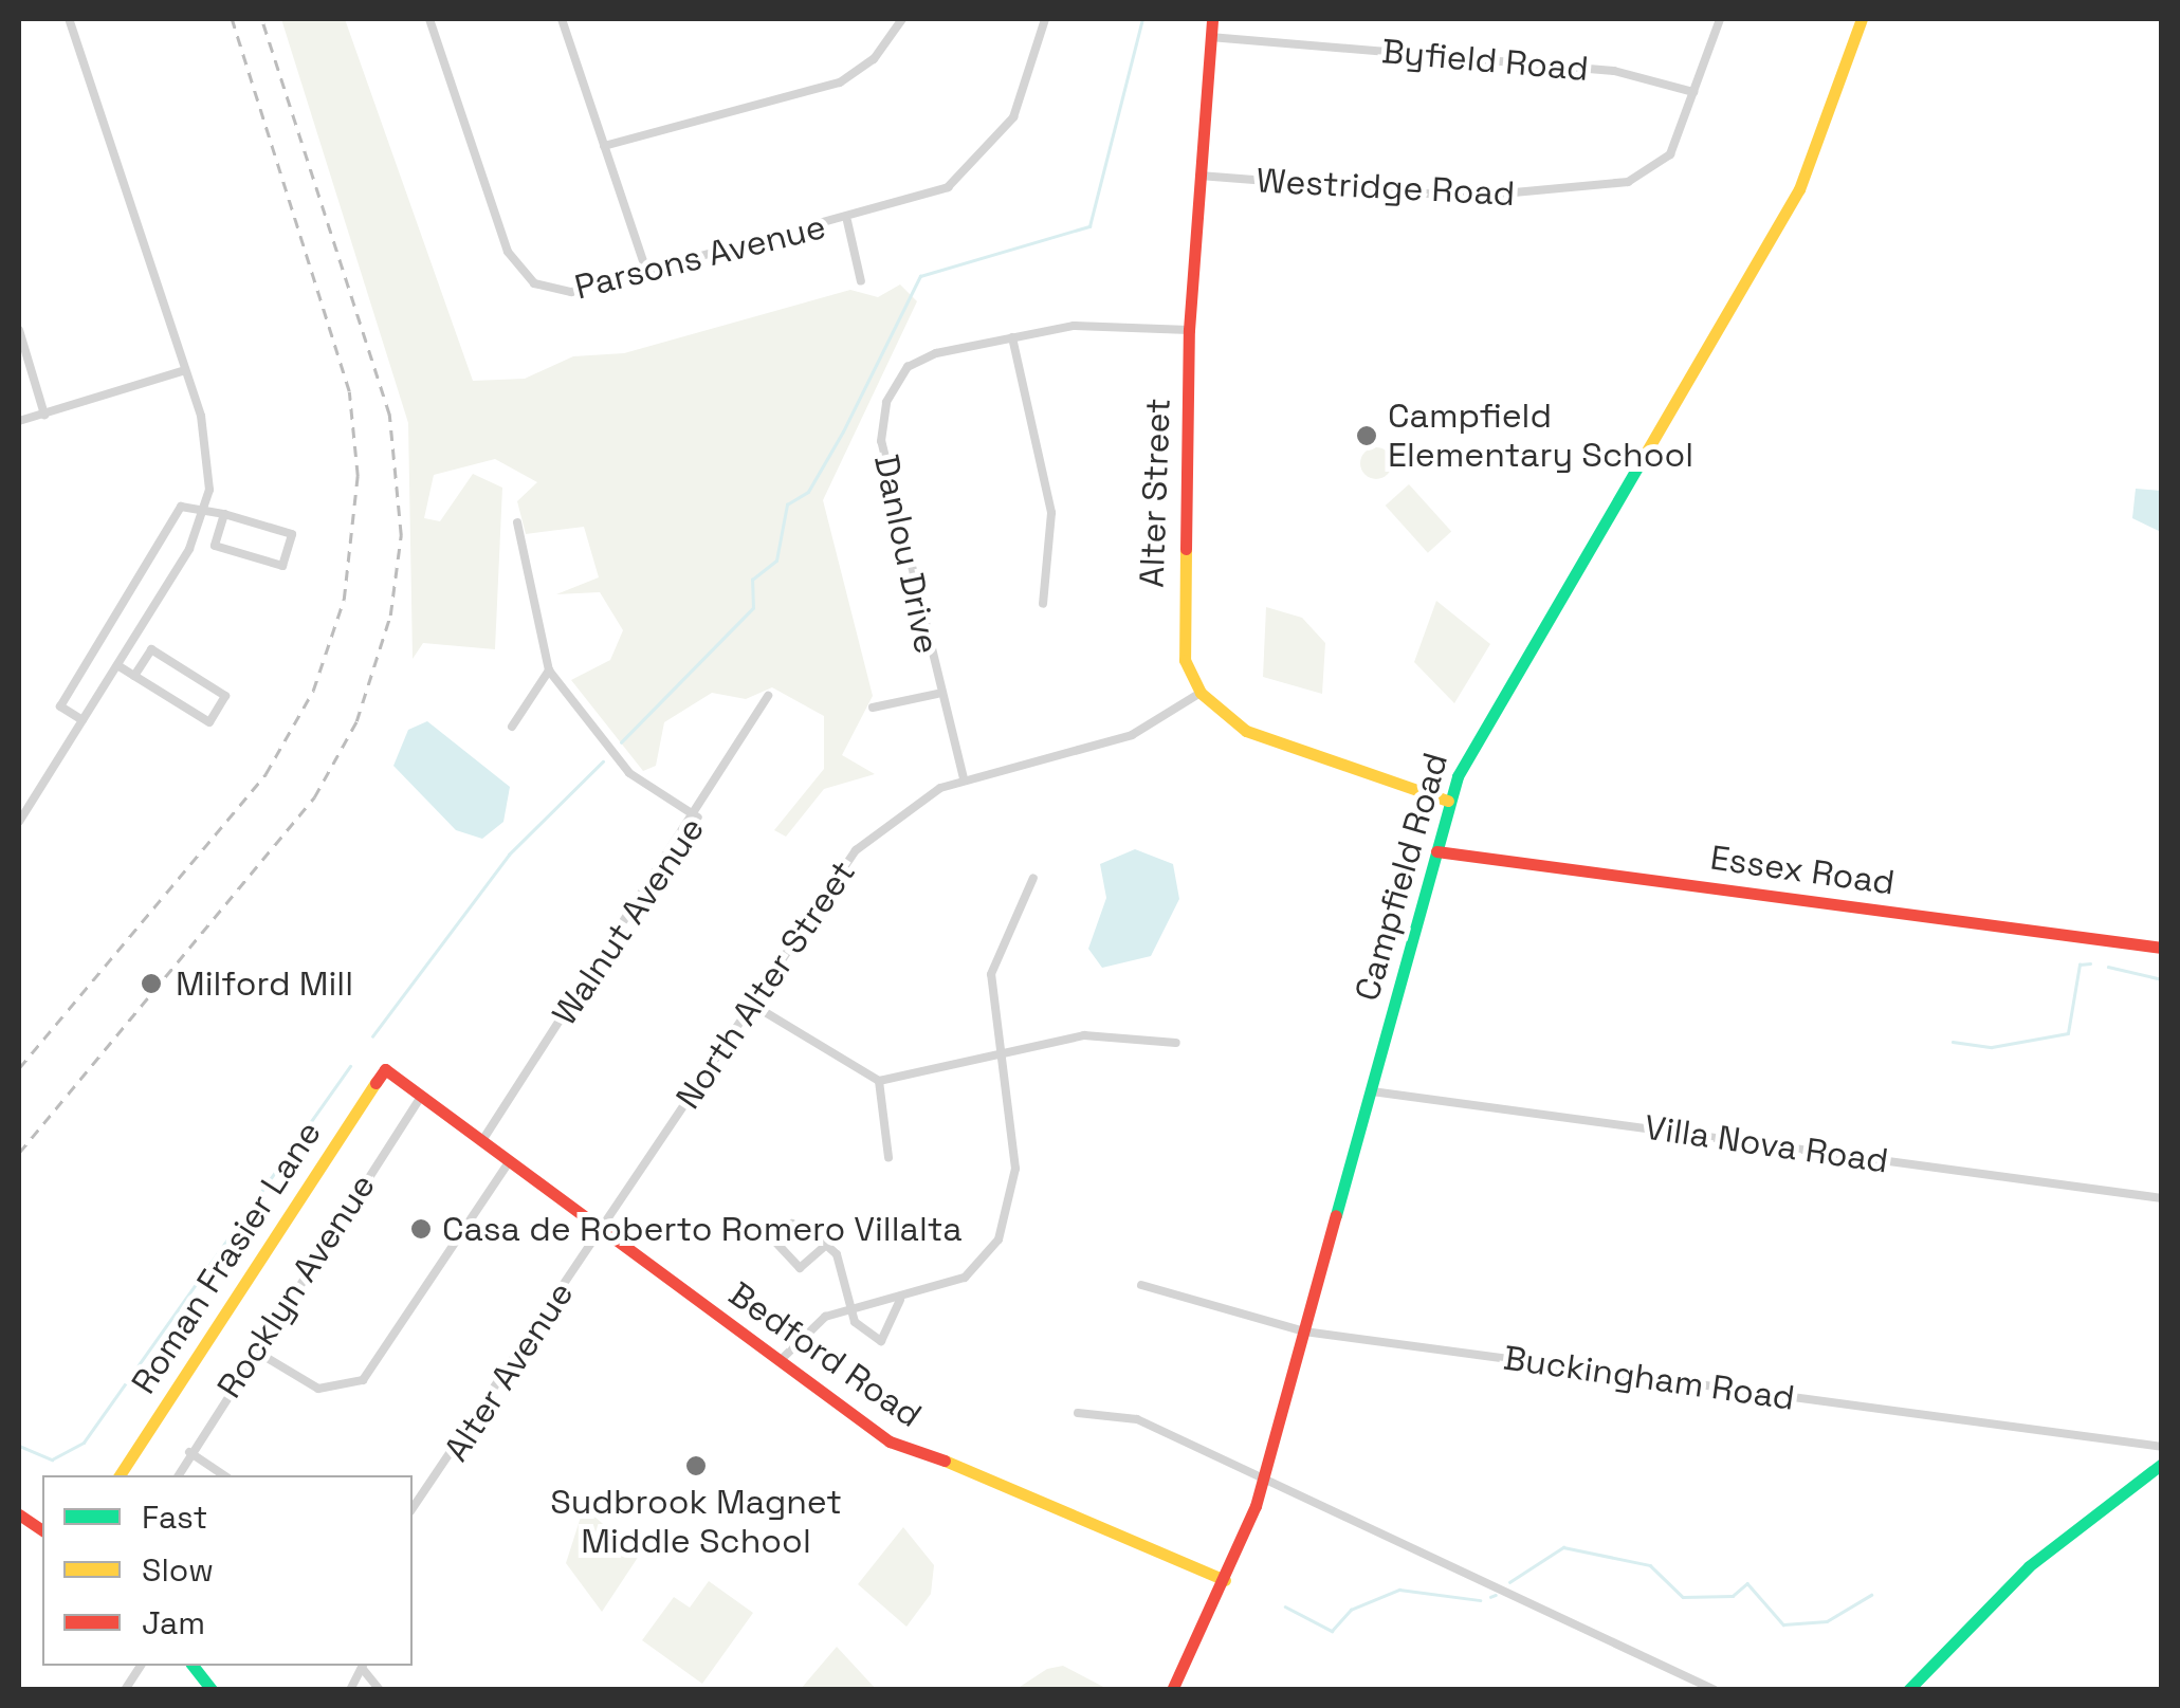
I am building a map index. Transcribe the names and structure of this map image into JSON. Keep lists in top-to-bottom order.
{
  "streets": {
    "street": [
      "Byfield Road",
      "Westridge Road",
      "Parsons Avenue",
      "Alter Street",
      "Danlou Drive",
      "Essex Road",
      "Campfield Road",
      "Walnut Avenue",
      "North Alter Street",
      "Villa Nova Road",
      "Roman Frasier Lane",
      "Rocklyn Avenue",
      "Bedford Road",
      "Alter Avenue",
      "Buckingham Road"
    ]
  },
  "crossings": [
    ["Byfield Road", "Westridge Road"],
    ["Byfield Road", "Alter Street"],
    ["Westridge Road", "Alter Street"],
    ["Alter Street", "Danlou Drive"],
    ["Alter Street", "North Alter Street"],
    ["Danlou Drive", "North Alter Street"],
    ["Essex Road", "Campfield Road"],
    ["Campfield Road", "Villa Nova Road"],
    ["Campfield Road", "Bedford Road"],
    ["Campfield Road", "Buckingham Road"],
    ["Walnut Avenue", "Bedford Road"],
    ["North Alter Street", "Bedford Road"],
    ["North Alter Street", "Alter Avenue"],
    ["Roman Frasier Lane", "Bedford Road"],
    ["Rocklyn Avenue", "Bedford Road"],
    ["Bedford Road", "Alter Avenue"]
  ],
  "places": [
    "Campfield Elementary School",
    "Milford Mill",
    "Casa de Roberto Romero Villalta",
    "Sudbrook Magnet Middle School"
  ],
  "legend": ["Fast", "Slow", "Jam"]
}
